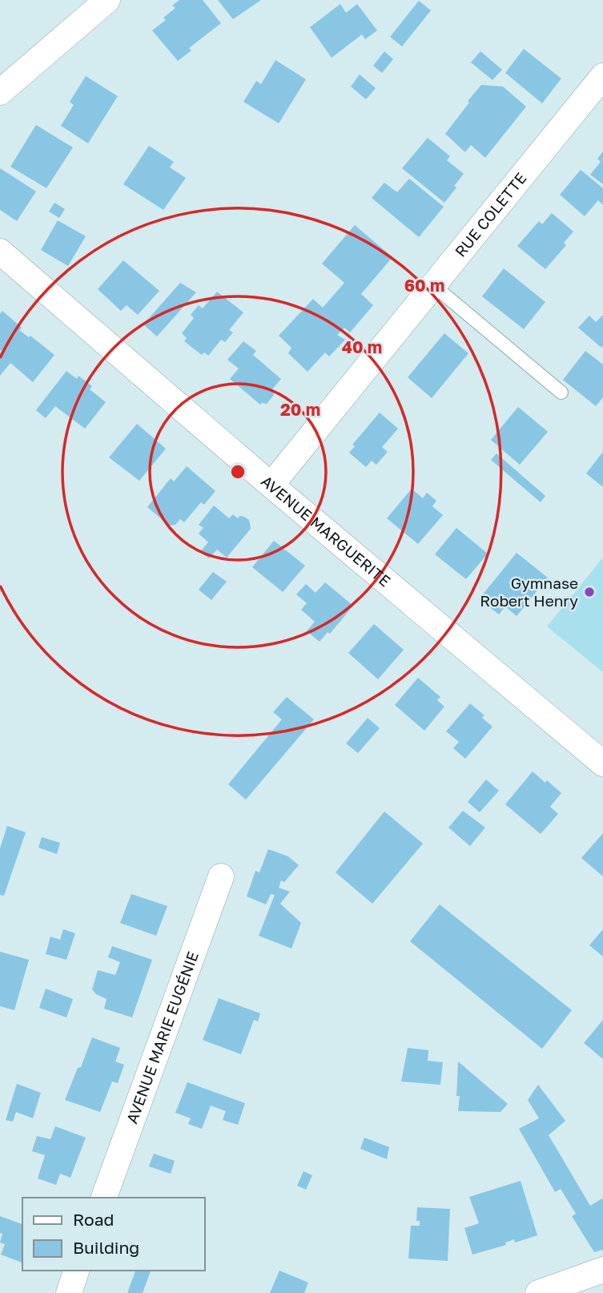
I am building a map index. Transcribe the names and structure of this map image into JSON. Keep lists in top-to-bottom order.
{
  "streets": {
    "street": ["RUE COLETTE", "AVENUE MARGUERITE", "AVENUE MARIE EUGÉNIE"]
  },
  "crossings": [
    ["RUE COLETTE", "AVENUE MARGUERITE"]
  ],
  "places": ["Gymnase Robert Henry"],
  "legend": ["Road", "Building"],
  "rings": ["60 m", "40 m", "20 m"]
}
